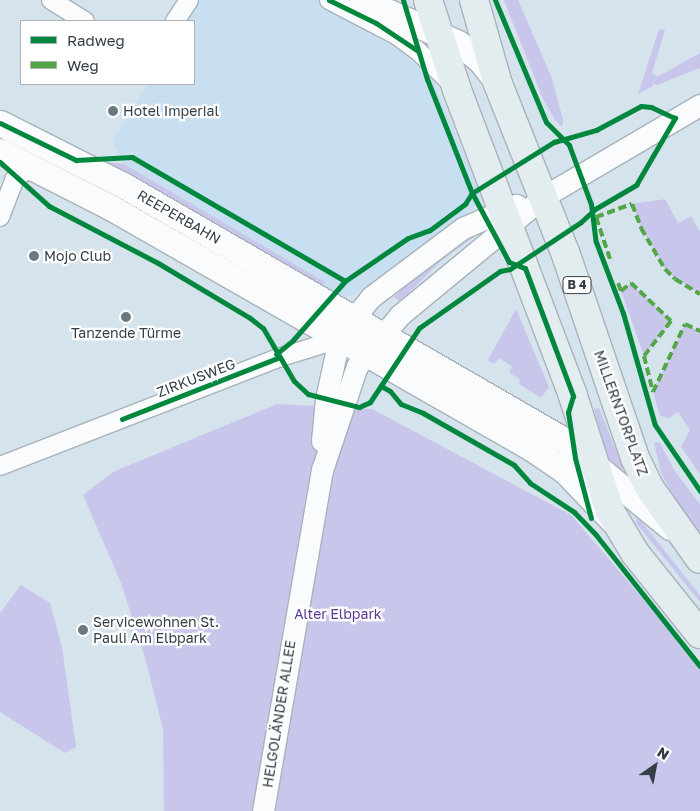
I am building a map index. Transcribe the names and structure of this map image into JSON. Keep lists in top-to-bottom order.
{
  "streets": {
    "main road": ["REEPERBAHN", "B 4", "MILLERNTORPLATZ"],
    "street": ["ZIRKUSWEG", "HELGOLÄNDER ALLEE"]
  },
  "crossings": [
    ["REEPERBAHN", "ZIRKUSWEG"],
    ["REEPERBAHN", "MILLERNTORPLATZ"],
    ["REEPERBAHN", "HELGOLÄNDER ALLEE"],
    ["B 4", "MILLERNTORPLATZ"],
    ["ZIRKUSWEG", "HELGOLÄNDER ALLEE"],
    ["MILLERNTORPLATZ", "HELGOLÄNDER ALLEE"]
  ],
  "parks": ["Alter Elbpark"],
  "places": [
    "Hotel Imperial",
    "Mojo Club",
    "Tanzende Türme",
    "Servicewohnen St. Pauli Am Elbpark"
  ],
  "legend": ["Radweg", "Weg"],
  "north": "top right"
}
